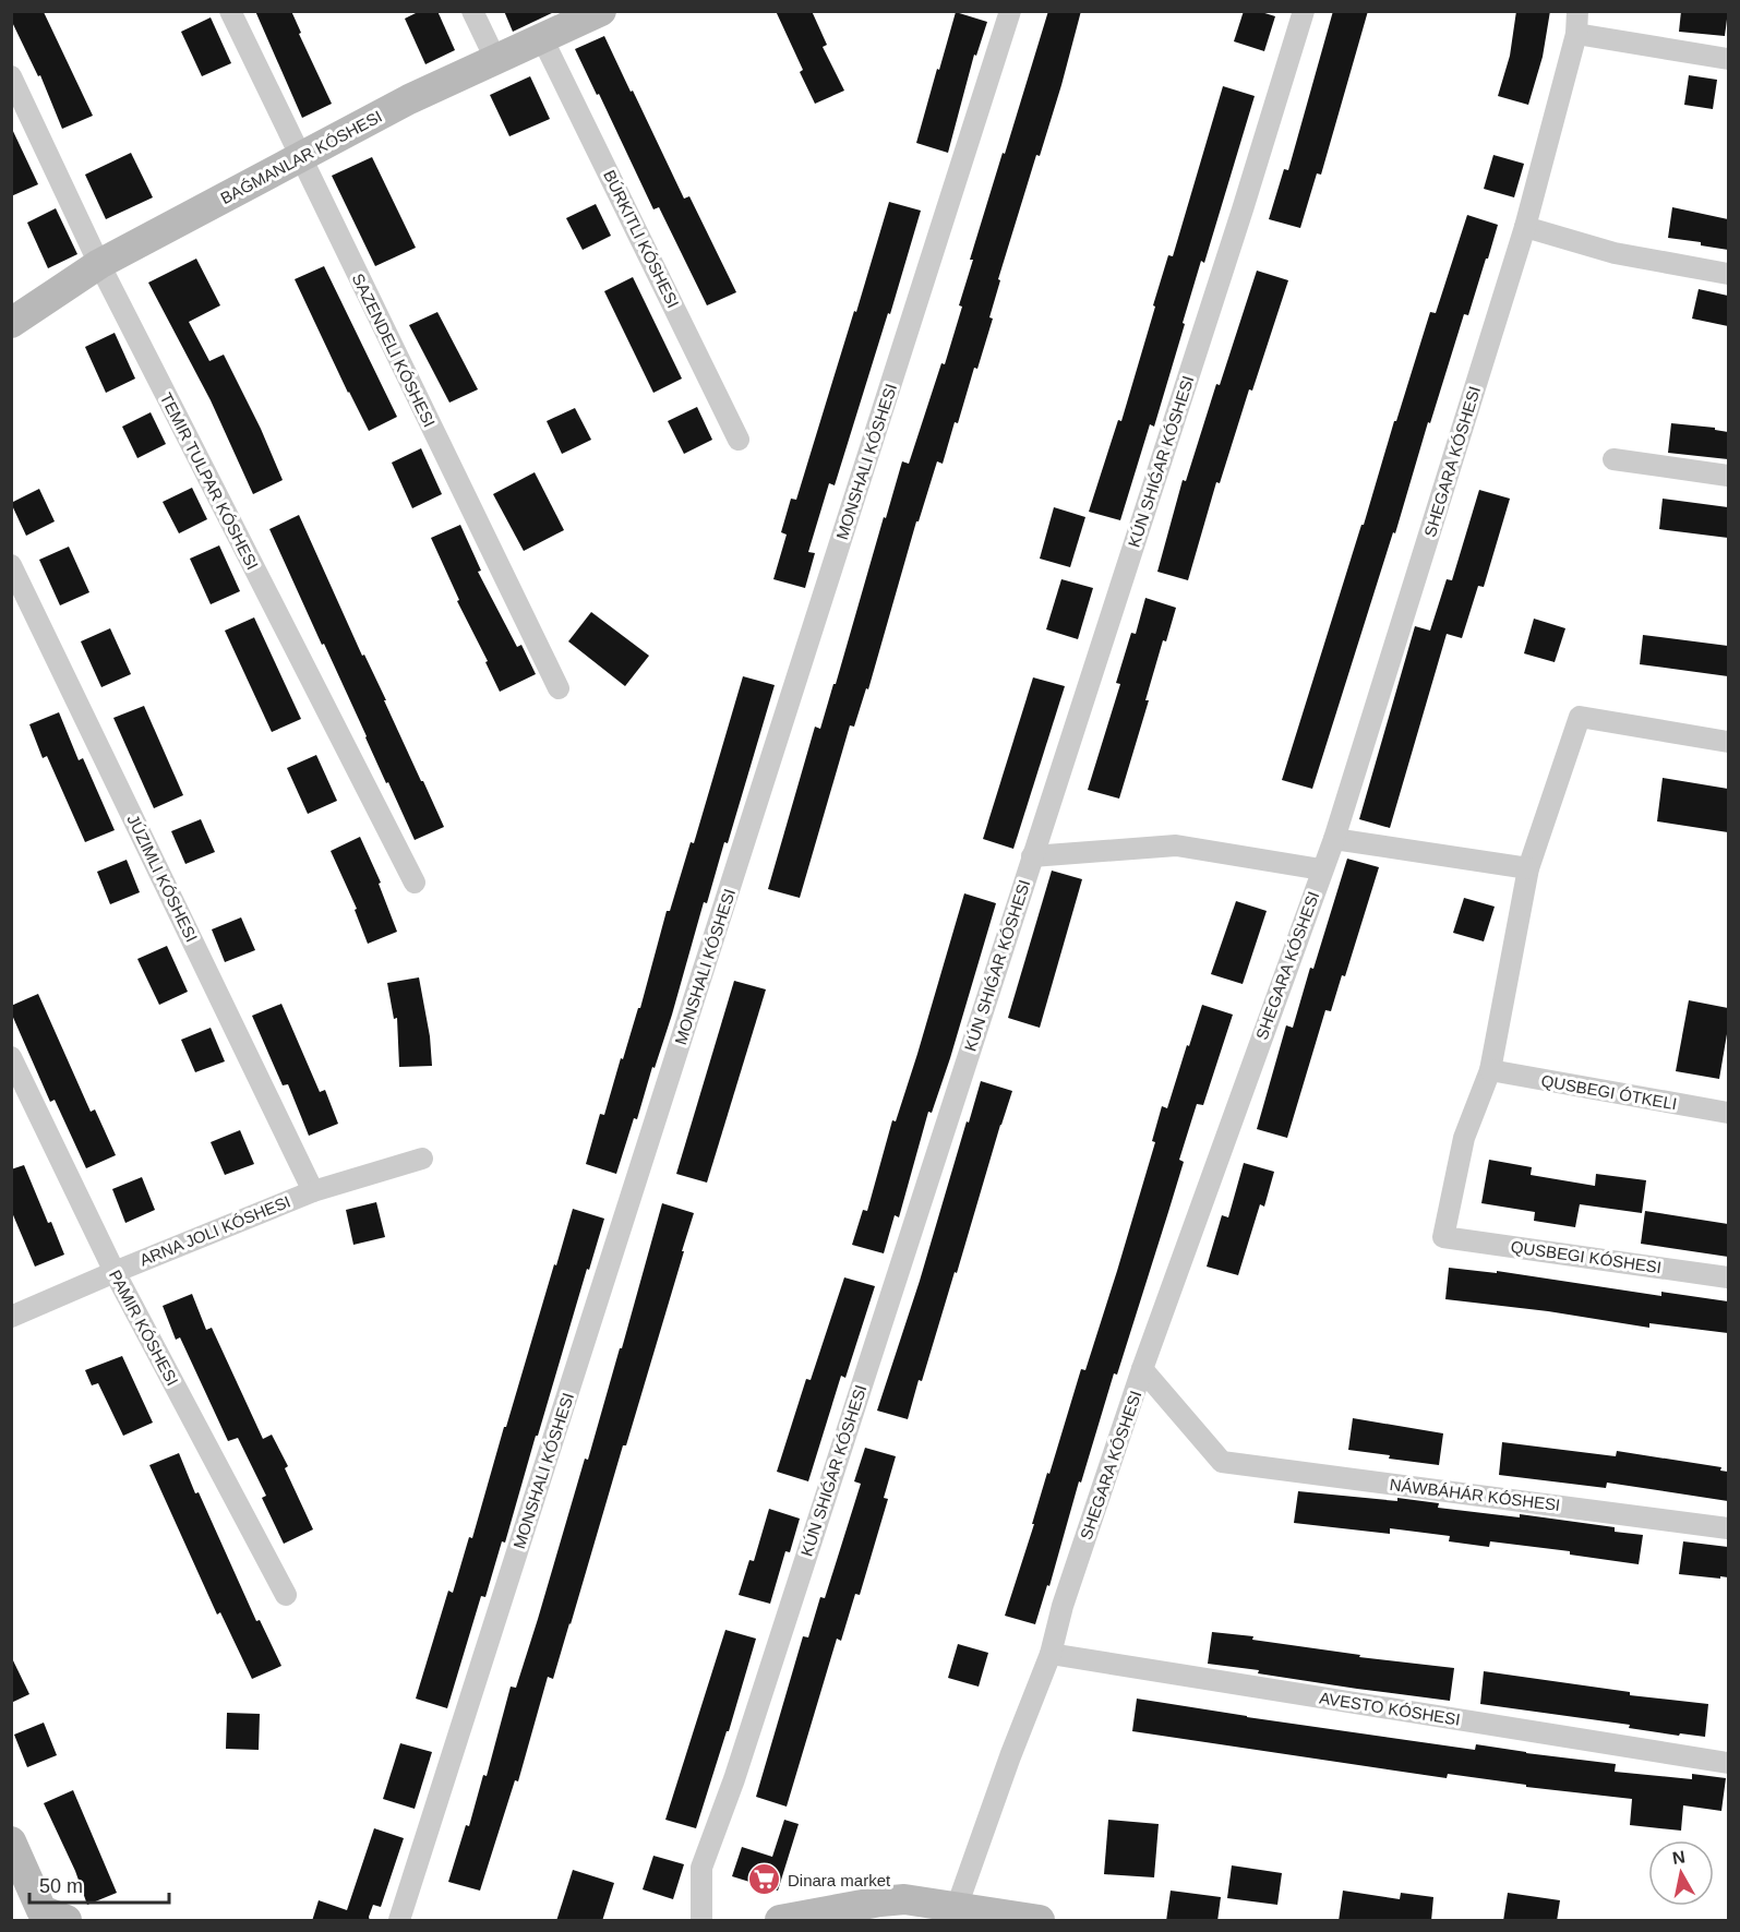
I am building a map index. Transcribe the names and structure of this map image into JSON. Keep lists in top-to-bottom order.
{
  "streets": {
    "street": [
      "BAǴMANLAR KÓSHESI",
      "BÚRKITLI KÓSHESI",
      "SAZENDELI KÓSHESI",
      "SHEGARA KÓSHESI",
      "TEMIR TULPAR KÓSHESI",
      "JÚZIMLI KÓSHESI",
      "QUSBEGI ÓTKELI",
      "QUSBEGI KÓSHESI",
      "PAMIR KÓSHESI",
      "NÁWBÁHÁR KÓSHESI",
      "AVESTO KÓSHESI"
    ]
  },
  "crossings": [
    ["BAǴMANLAR KÓSHESI", "BÚRKITLI KÓSHESI"],
    ["BAǴMANLAR KÓSHESI", "SAZENDELI KÓSHESI"],
    ["BAǴMANLAR KÓSHESI", "TEMIR TULPAR KÓSHESI"],
    ["SHEGARA KÓSHESI", "NÁWBÁHÁR KÓSHESI"],
    ["SHEGARA KÓSHESI", "AVESTO KÓSHESI"],
    ["QUSBEGI ÓTKELI", "QUSBEGI KÓSHESI"]
  ],
  "places": {
    "supermarket": ["Dinara market"]
  },
  "scale_bar": "50 m",
  "north": "top"
}
